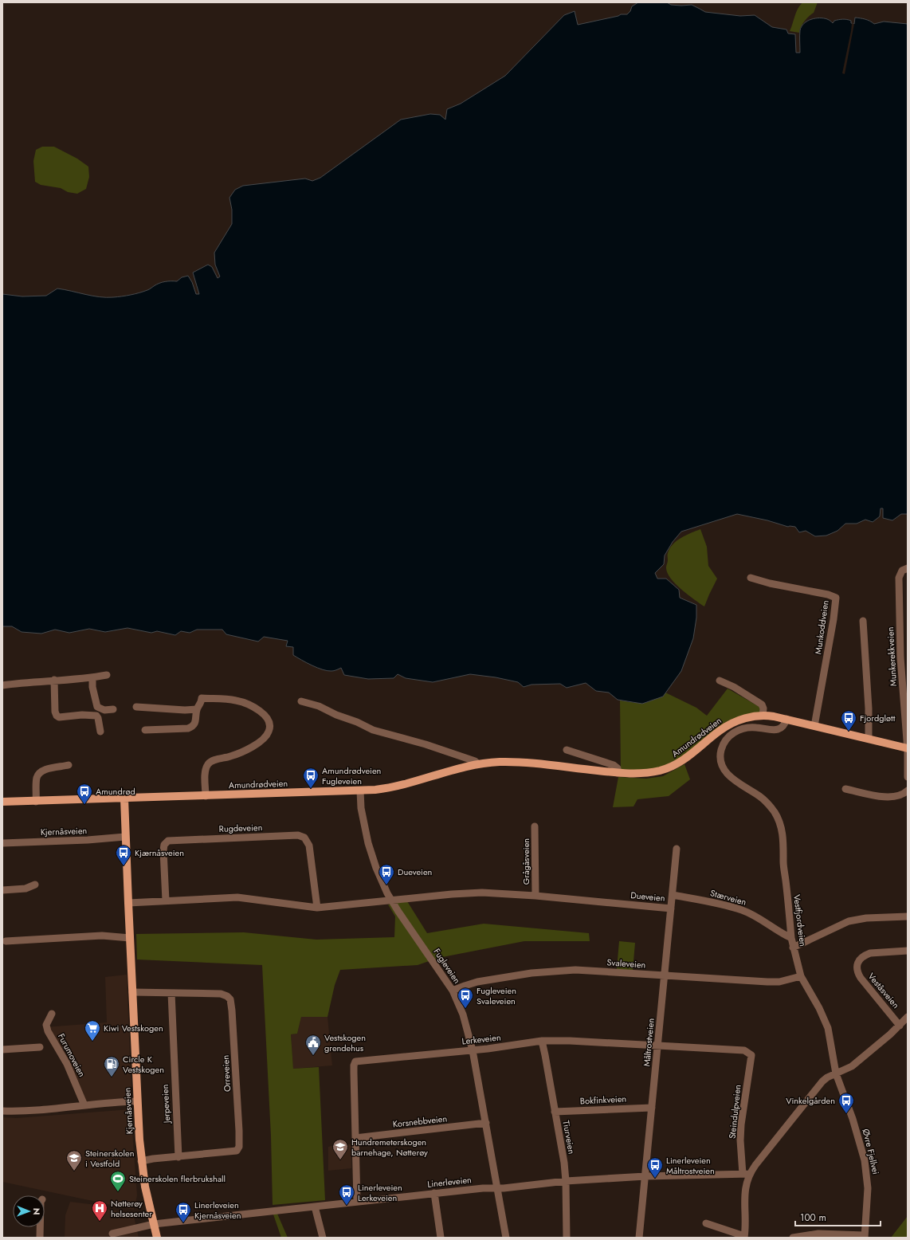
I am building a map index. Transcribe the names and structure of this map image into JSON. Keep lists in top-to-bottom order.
{
  "streets": {
    "main road": ["Amundrødveien", "Kjernåsveien"],
    "street": [
      "Munkoddveien",
      "Munkerekkveien",
      "Rugdeveien",
      "Grågåsveien",
      "Dueveien",
      "Stærveien",
      "Vestfjordveien",
      "Svaleveien",
      "Fugleveien",
      "Veståsveien",
      "Lerkeveien",
      "Måltrostveien",
      "Furumoveien",
      "Orreveien",
      "Bokfinkveien",
      "Jerpeveien",
      "Steindulpveien",
      "Korsnebbveien",
      "Tiurveien",
      "Øvre Fjellvei",
      "Linerleveien"
    ]
  },
  "crossings": [
    ["Amundrødveien", "Kjernåsveien"],
    ["Amundrødveien", "Vestfjordveien"],
    ["Amundrødveien", "Fugleveien"],
    ["Rugdeveien", "Dueveien"],
    ["Kjernåsveien", "Dueveien"],
    ["Kjernåsveien", "Orreveien"],
    ["Kjernåsveien", "Linerleveien"],
    ["Grågåsveien", "Dueveien"],
    ["Dueveien", "Fugleveien"],
    ["Dueveien", "Måltrostveien"],
    ["Stærveien", "Vestfjordveien"],
    ["Stærveien", "Måltrostveien"],
    ["Vestfjordveien", "Svaleveien"],
    ["Vestfjordveien", "Øvre Fjellvei"],
    ["Svaleveien", "Fugleveien"],
    ["Svaleveien", "Måltrostveien"],
    ["Fugleveien", "Lerkeveien"],
    ["Fugleveien", "Korsnebbveien"],
    ["Fugleveien", "Linerleveien"],
    ["Lerkeveien", "Måltrostveien"],
    ["Lerkeveien", "Steindulpveien"],
    ["Lerkeveien", "Korsnebbveien"],
    ["Lerkeveien", "Tiurveien"],
    ["Lerkeveien", "Linerleveien"],
    ["Måltrostveien", "Bokfinkveien"],
    ["Måltrostveien", "Linerleveien"],
    ["Orreveien", "Jerpeveien"],
    ["Bokfinkveien", "Tiurveien"],
    ["Steindulpveien", "Linerleveien"],
    ["Tiurveien", "Linerleveien"]
  ],
  "places": {
    "bus stop": [
      "Fjordgløtt",
      "Amundrødveien Fugleveien",
      "Amundrød",
      "Kjærnåsveien",
      "Dueveien",
      "Fugleveien Svaleveien",
      "Vinkelgården",
      "Linerleveien Måltrostveien",
      "Linerleveien Lerkeveien",
      "Linerleveien Kjernåsveien"
    ],
    "supermarket": ["Kiwi Vestskogen"],
    "public building": ["Vestskogen grendehus"],
    "fuel station": ["Circle K Vestskogen"],
    "school or university": ["Hundremeterskogen barnehage, Nøtterøy", "Steinerskolen i Vestfold"],
    "sports": ["Steinerskolen flerbrukshall"],
    "hospital": ["Nøtterøy helsesenter"]
  },
  "scale_bar": "100 m",
  "north": "right"
}
